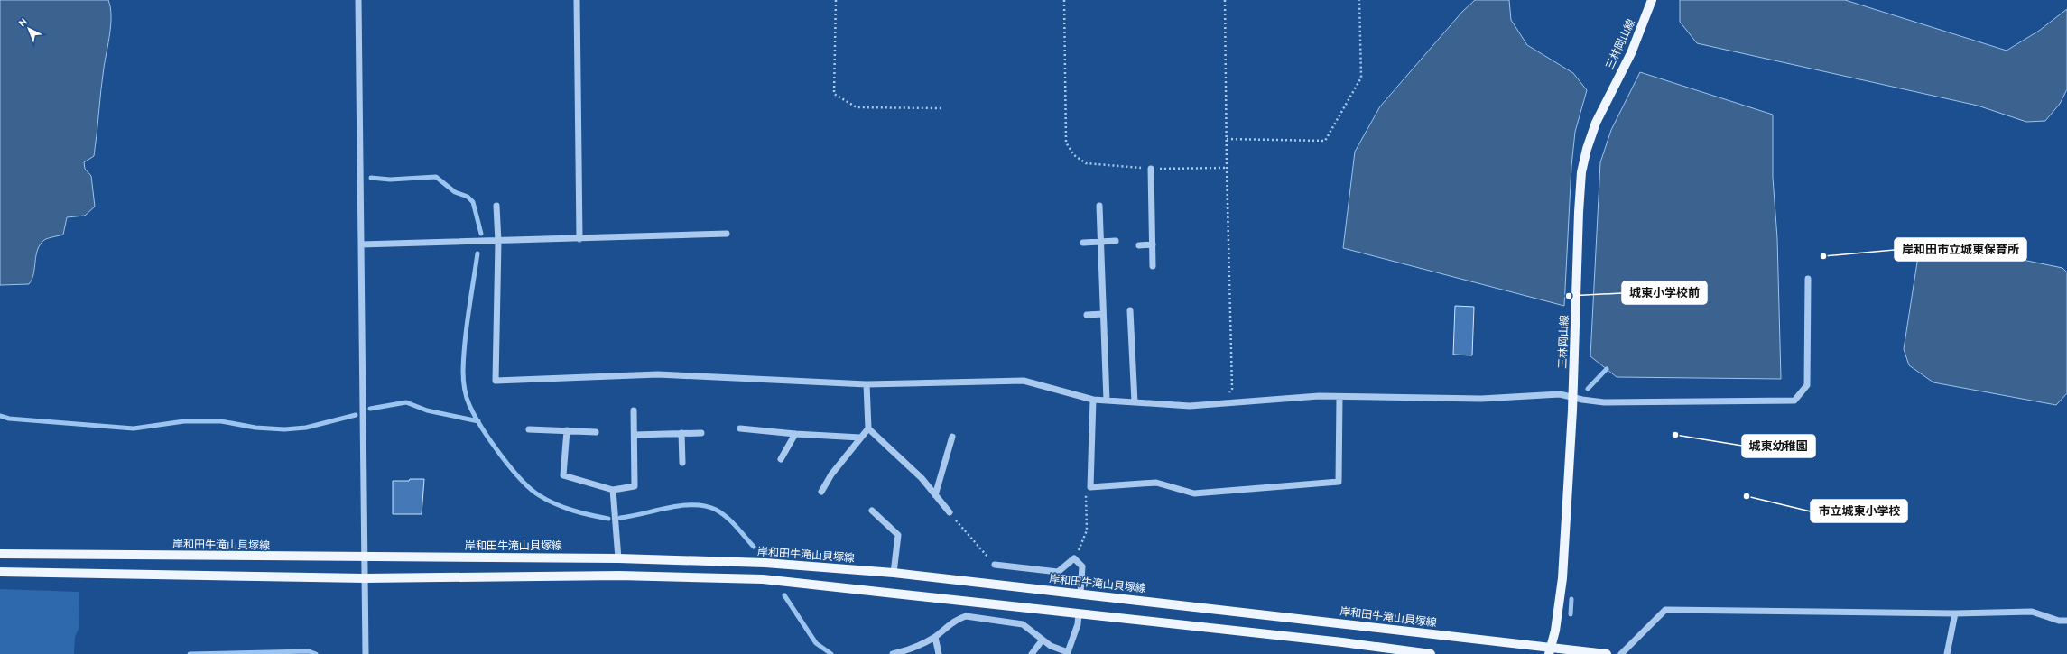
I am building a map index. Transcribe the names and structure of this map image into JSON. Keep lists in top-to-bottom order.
{
  "streets": {
    "main road": ["三林岡山線", "岸和田牛滝山貝塚線"]
  },
  "crossings": [
    ["三林岡山線", "岸和田牛滝山貝塚線"]
  ],
  "places": [
    "岸和田市立城東保育所",
    "城東小学校前",
    "城東幼稚園",
    "市立城東小学校"
  ],
  "north": "top left"
}
